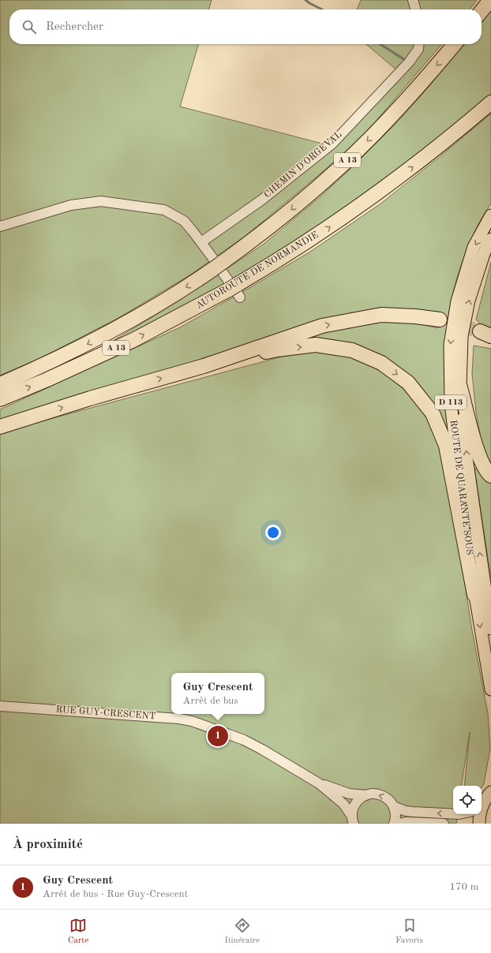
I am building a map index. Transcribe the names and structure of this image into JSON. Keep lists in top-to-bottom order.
{
  "streets": {
    "highway": ["A 13", "AUTOROUTE DE NORMANDIE"],
    "main road": ["D 113", "ROUTE DE QUARANTE SOUS"],
    "street": ["CHEMIN D'ORGEVAL", "RUE GUY-CRESCENT"]
  },
  "page": {
    "search": "Rechercher",
    "popup": ["Guy Crescent", "Arrêt de bus"],
    "pins": "1",
    "heading": "À proximité",
    "list": [
      {
        "mark": "1",
        "name": "Guy Crescent",
        "note": "Arrêt de bus · Rue Guy-Crescent",
        "value": "170 m"
      }
    ],
    "nav": ["Carte", "Itinéraire", "Favoris"]
  }
}
